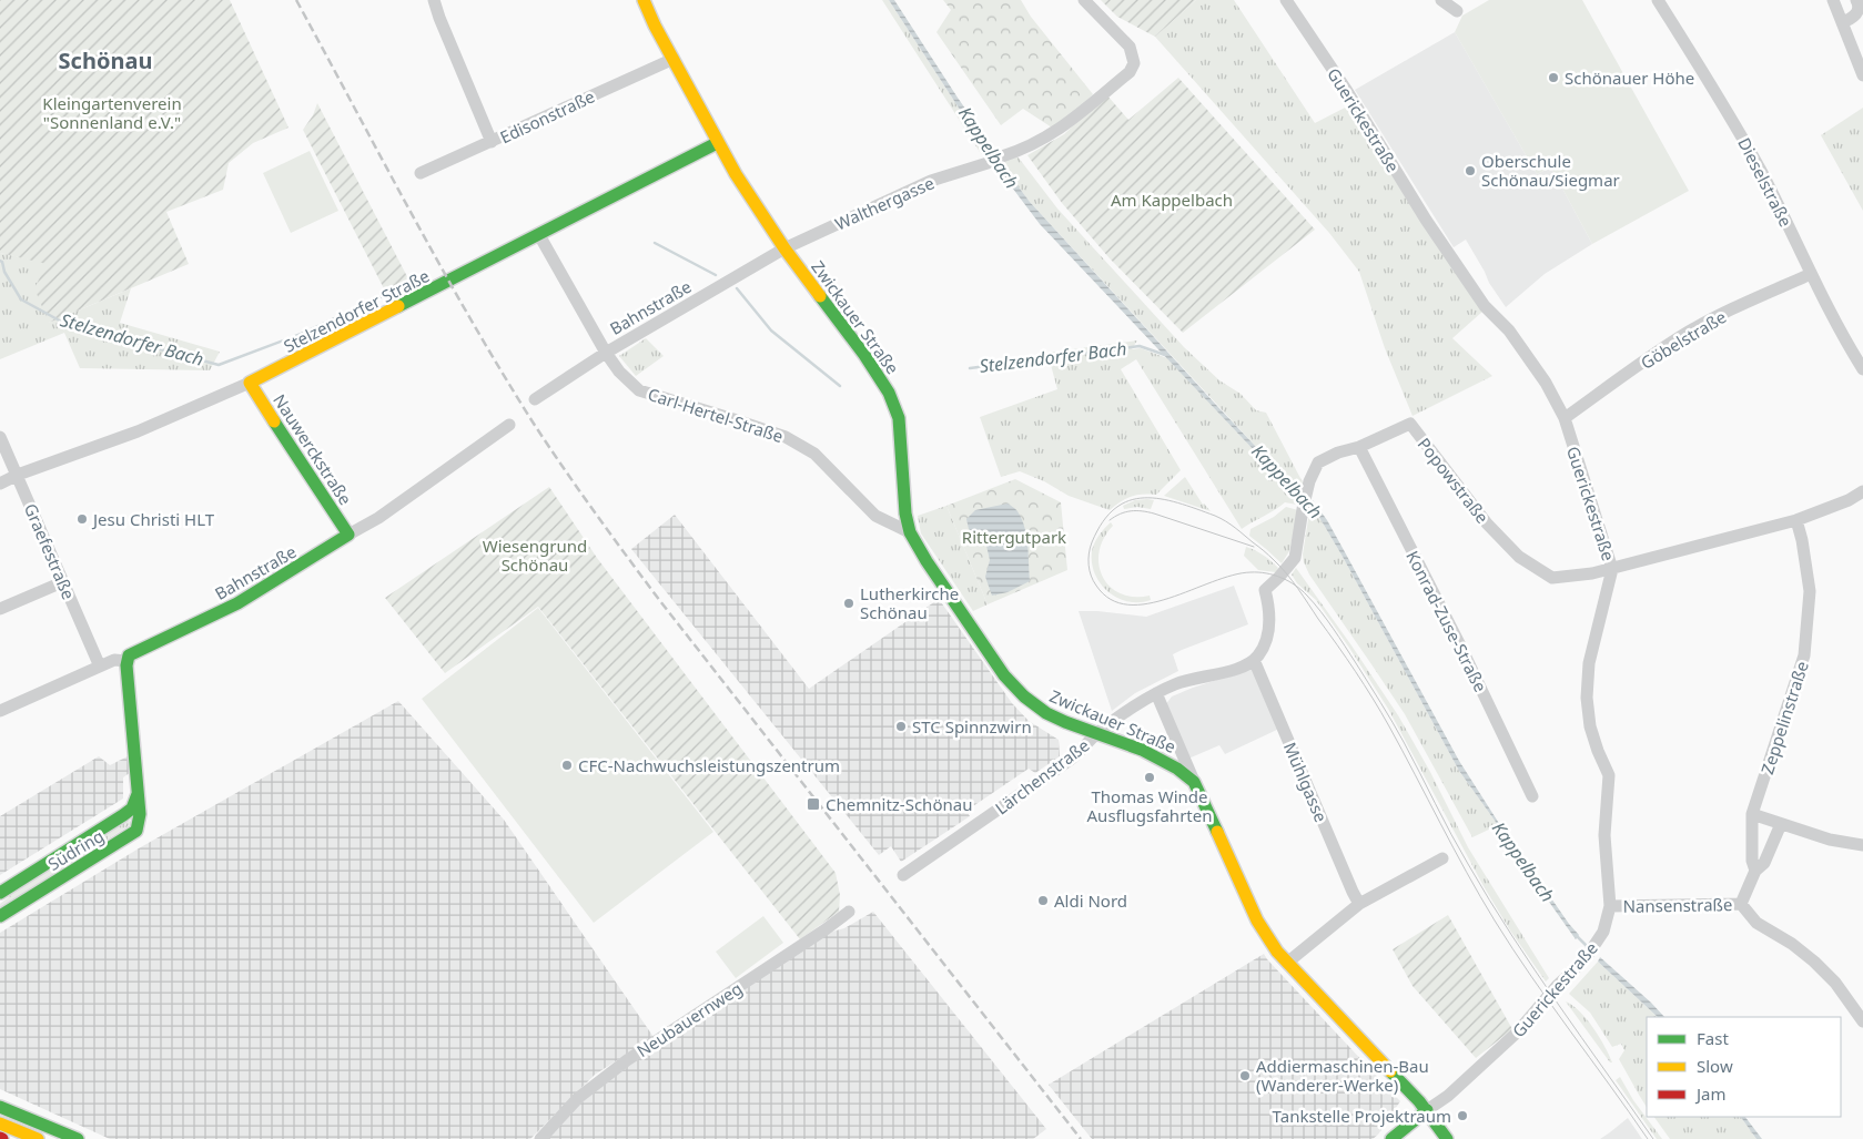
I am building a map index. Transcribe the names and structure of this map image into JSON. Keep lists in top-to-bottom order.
{
  "streets": {
    "main road": [
      "Bahnstraße",
      "Stelzendorfer Straße",
      "Zwickauer Straße",
      "Nauwerckstraße",
      "Südring"
    ],
    "street": [
      "Edisonstraße",
      "Guerickestraße",
      "Dieselstraße",
      "Walthergasse",
      "Göbelstraße",
      "Carl-Hertel-Straße",
      "Popowstraße",
      "Graefestraße",
      "Konrad-Zuse-Straße",
      "Zeppelinstraße",
      "Lärchenstraße",
      "Mühlgasse",
      "Nansenstraße",
      "Neubauernweg"
    ]
  },
  "crossings": [
    ["Edisonstraße", "Zwickauer Straße"],
    ["Guerickestraße", "Zwickauer Straße"],
    ["Guerickestraße", "Göbelstraße"],
    ["Guerickestraße", "Popowstraße"],
    ["Guerickestraße", "Nansenstraße"],
    ["Dieselstraße", "Göbelstraße"],
    ["Walthergasse", "Bahnstraße"],
    ["Walthergasse", "Zwickauer Straße"],
    ["Bahnstraße", "Zwickauer Straße"],
    ["Bahnstraße", "Carl-Hertel-Straße"],
    ["Bahnstraße", "Nauwerckstraße"],
    ["Bahnstraße", "Graefestraße"],
    ["Bahnstraße", "Südring"],
    ["Stelzendorfer Straße", "Zwickauer Straße"],
    ["Stelzendorfer Straße", "Carl-Hertel-Straße"],
    ["Stelzendorfer Straße", "Nauwerckstraße"],
    ["Stelzendorfer Straße", "Graefestraße"],
    ["Zwickauer Straße", "Carl-Hertel-Straße"],
    ["Zwickauer Straße", "Lärchenstraße"],
    ["Popowstraße", "Konrad-Zuse-Straße"],
    ["Popowstraße", "Zeppelinstraße"],
    ["Popowstraße", "Mühlgasse"]
  ],
  "districts": ["Schönau"],
  "water": ["Kappelbach", "Stelzendorfer Bach"],
  "parks": [
    "Kleingartenverein \"Sonnenland e.V.\"",
    "Am Kappelbach",
    "Rittergutpark",
    "Wiesengrund Schönau"
  ],
  "places": {
    "other": [
      "Schönauer Höhe",
      "Oberschule Schönau/Siegmar",
      "Jesu Christi HLT",
      "Lutherkirche Schönau",
      "STC Spinnzwirn",
      "CFC-Nachwuchsleistungszentrum",
      "Thomas Winde Ausflugsfahrten",
      "Aldi Nord",
      "Addiermaschinen-Bau (Wanderer-Werke)",
      "Tankstelle Projektraum"
    ],
    "transit": ["Chemnitz-Schönau"]
  },
  "legend": ["Fast", "Slow", "Jam"]
}
